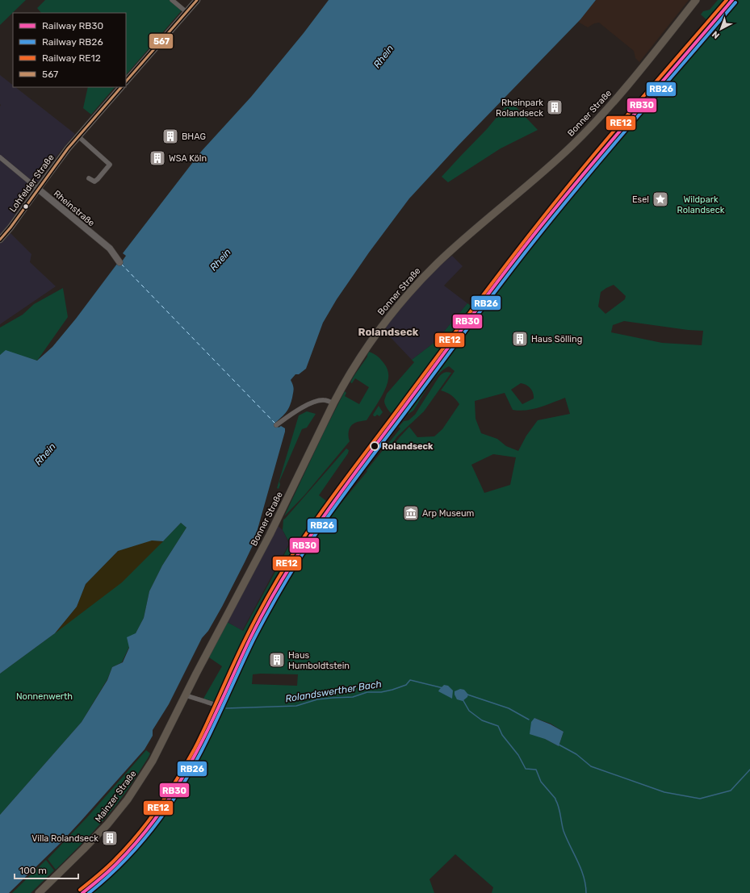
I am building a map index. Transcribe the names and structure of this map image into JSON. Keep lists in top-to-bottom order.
{
  "streets": {
    "main road": ["Bonner Straße", "Mainzer Straße"],
    "street": ["Lohfelder Straße", "Rheinstraße"]
  },
  "crossings": [
    ["Bonner Straße", "Mainzer Straße"],
    ["Lohfelder Straße", "Rheinstraße"]
  ],
  "districts": ["Rolandseck"],
  "water": ["Rhein", "Rolandswerther Bach"],
  "parks": ["Wildpark Rolandseck", "Nonnenwerth"],
  "places": {
    "building": [
      "Rheinpark Rolandseck",
      "BHAG",
      "WSA Köln",
      "Haus Sölling",
      "Haus Humboldtstein",
      "Villa Rolandseck"
    ],
    "place": ["Esel"],
    "other": ["Rolandseck"],
    "museum": ["Arp Museum"]
  },
  "lines": [
    "rail line RB30",
    "rail line RE12",
    "transit line 567",
    "rail line RB26"
  ],
  "legend": [
    "Railway RB30",
    "Railway RB26",
    "Railway RE12",
    "567"
  ],
  "scale_bar": "100 m",
  "north": "bottom left"
}
